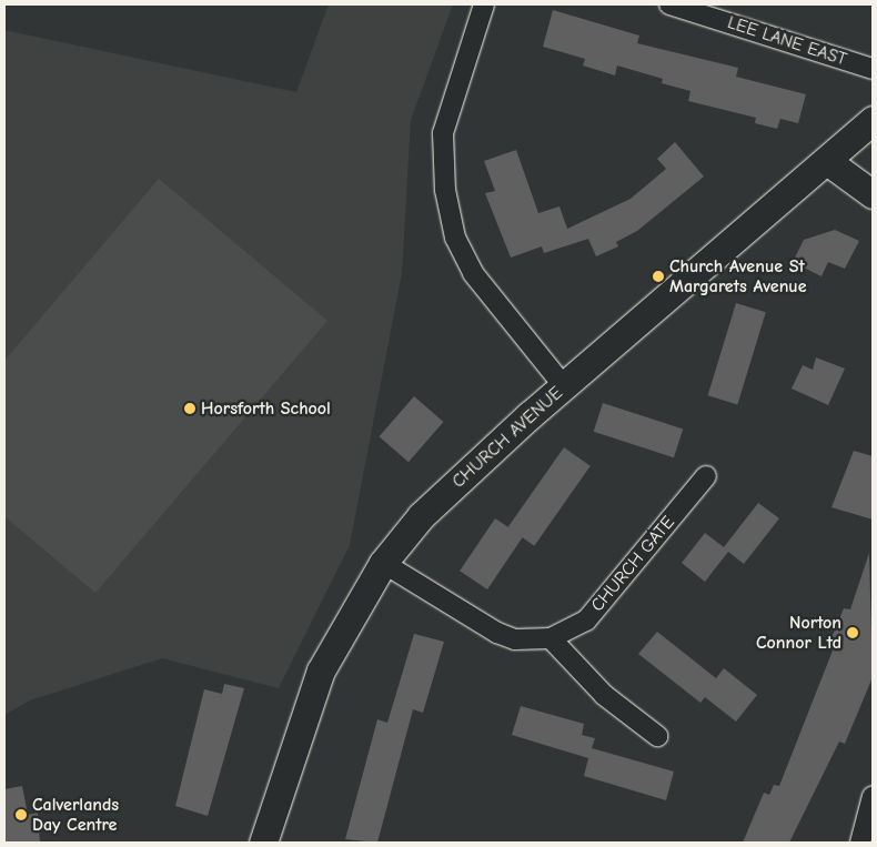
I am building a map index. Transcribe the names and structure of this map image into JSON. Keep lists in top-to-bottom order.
{
  "streets": {
    "street": ["LEE LANE EAST", "CHURCH AVENUE", "CHURCH GATE"]
  },
  "crossings": [
    ["CHURCH AVENUE", "CHURCH GATE"]
  ],
  "places": [
    "Church Avenue St Margarets Avenue",
    "Horsforth School",
    "Norton Connor Ltd",
    "Calverlands Day Centre"
  ]
}
